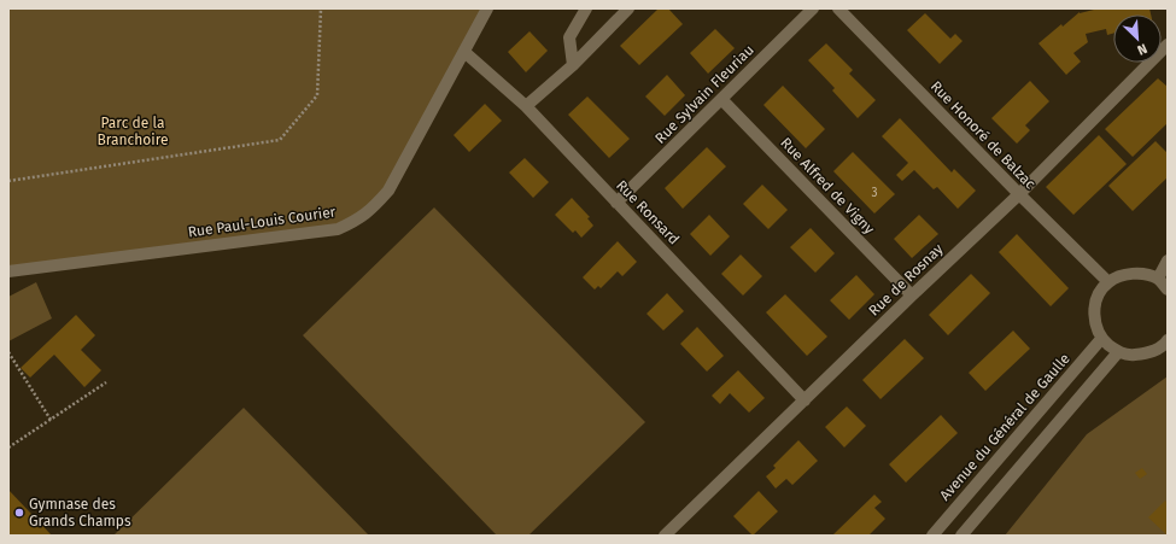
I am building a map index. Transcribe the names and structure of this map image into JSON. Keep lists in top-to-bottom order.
{
  "streets": {
    "street": [
      "Rue Sylvain Fleuriau",
      "Rue Honoré de Balzac",
      "Rue Alfred de Vigny",
      "Rue Ronsard",
      "Rue Paul-Louis Courier",
      "Rue de Rosnay",
      "Avenue du Général de Gaulle"
    ]
  },
  "crossings": [
    ["Rue Sylvain Fleuriau", "Rue Alfred de Vigny"],
    ["Rue Sylvain Fleuriau", "Rue Ronsard"],
    ["Rue Honoré de Balzac", "Rue de Rosnay"],
    ["Rue Alfred de Vigny", "Rue de Rosnay"],
    ["Rue Ronsard", "Rue Paul-Louis Courier"],
    ["Rue Ronsard", "Rue de Rosnay"]
  ],
  "parks": ["Parc de la Branchoire"],
  "places": ["Gymnase des Grands Champs"],
  "house_numbers": ["3"],
  "north": "bottom right"
}
